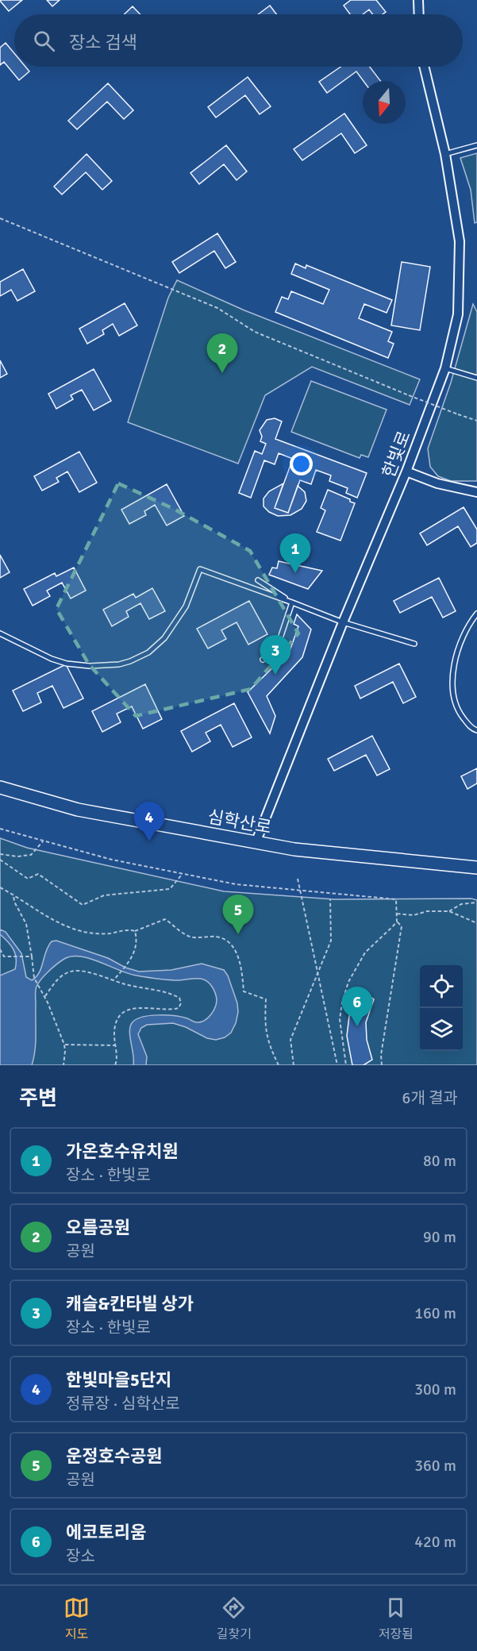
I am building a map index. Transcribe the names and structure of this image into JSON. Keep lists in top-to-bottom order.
{
  "streets": {
    "street": ["한빛로", "심학산로"]
  },
  "crossings": [
    ["한빛로", "심학산로"]
  ],
  "north": "bottom",
  "page": {
    "search": "장소 검색",
    "pins": [
      "2",
      "1",
      "3",
      "4",
      "5",
      "6"
    ],
    "heading": ["주변", "6개 결과"],
    "list": [
      {
        "mark": "1",
        "name": "가온호수유치원",
        "note": "장소 · 한빛로",
        "value": "80 m"
      },
      {
        "mark": "2",
        "name": "오름공원",
        "note": "공원",
        "value": "90 m"
      },
      {
        "mark": "3",
        "name": "캐슬&칸타빌 상가",
        "note": "장소 · 한빛로",
        "value": "160 m"
      },
      {
        "mark": "4",
        "name": "한빛마을5단지",
        "note": "정류장 · 심학산로",
        "value": "300 m"
      },
      {
        "mark": "5",
        "name": "운정호수공원",
        "note": "공원",
        "value": "360 m"
      },
      {
        "mark": "6",
        "name": "에코토리움",
        "note": "장소",
        "value": "420 m"
      }
    ],
    "nav": ["지도", "길찾기", "저장됨"]
  }
}
